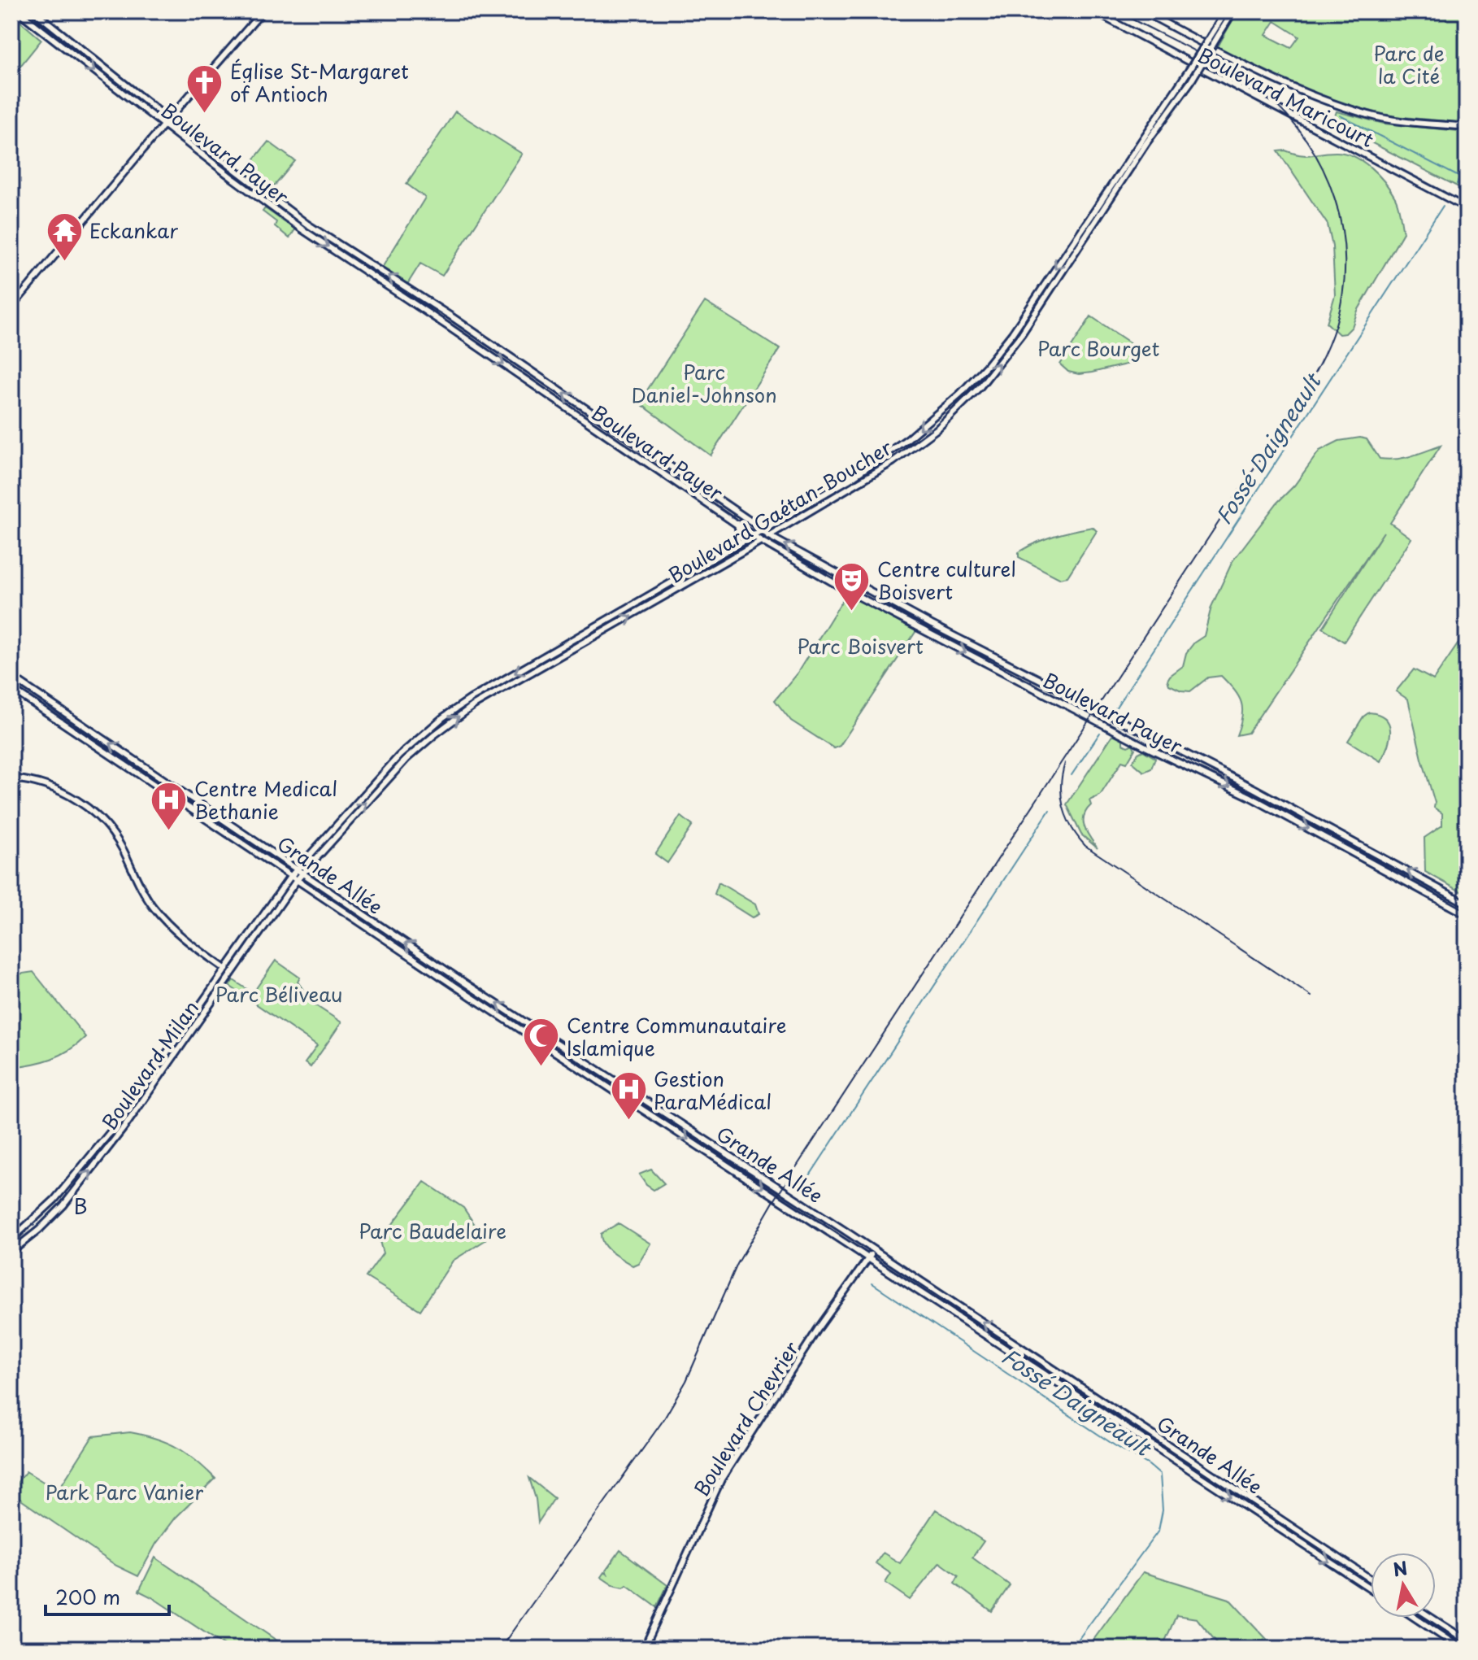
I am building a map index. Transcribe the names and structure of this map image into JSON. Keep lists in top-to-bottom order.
{
  "streets": {
    "main road": [
      "Boulevard Maricourt",
      "Boulevard Payer",
      "Boulevard Gaétan-Boucher",
      "Grande Allée",
      "Boulevard Milan",
      "Boulevard Chevrier"
    ]
  },
  "crossings": [
    ["Boulevard Payer", "Boulevard Gaétan-Boucher"],
    ["Boulevard Gaétan-Boucher", "Grande Allée"],
    ["Boulevard Gaétan-Boucher", "Boulevard Milan"],
    ["Grande Allée", "Boulevard Milan"],
    ["Grande Allée", "Boulevard Chevrier"]
  ],
  "districts": ["B"],
  "water": ["Fossé Daigneault"],
  "parks": [
    "Parc de la Cité",
    "Parc Bourget",
    "Parc Daniel-Johnson",
    "Parc Boisvert",
    "Parc Béliveau",
    "Parc Baudelaire",
    "Park Parc Vanier"
  ],
  "places": {
    "church": ["Église St-Margaret of Antioch"],
    "temple": ["Eckankar"],
    "theatre": ["Centre culturel Boisvert"],
    "hospital": ["Centre Medical Bethanie", "Gestion ParaMédical"],
    "mosque": ["Centre Communautaire Islamique"]
  },
  "scale_bar": "200 m",
  "north": "top"
}
